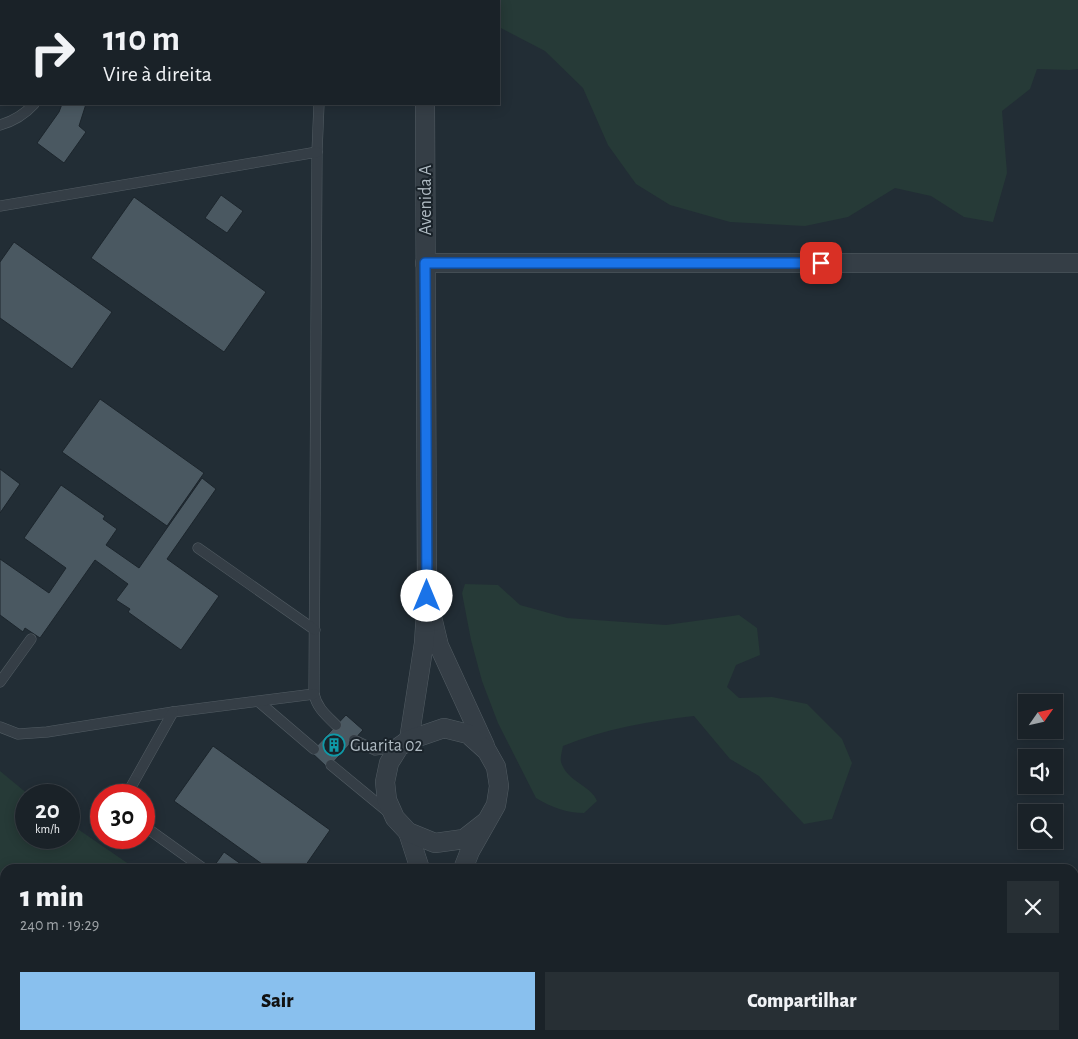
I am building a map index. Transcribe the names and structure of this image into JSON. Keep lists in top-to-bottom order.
{
  "streets": {
    "street": ["Avenida A"]
  },
  "places": {
    "building": ["Guarita 02"]
  },
  "north": "top right",
  "page": {
    "turn": ["110 m", "Vire à direita"],
    "speed": "20 km/h",
    "limit": "30",
    "heading": ["1 min", "240 m · 19:29"],
    "buttons": ["Sair", "Compartilhar"]
  }
}
